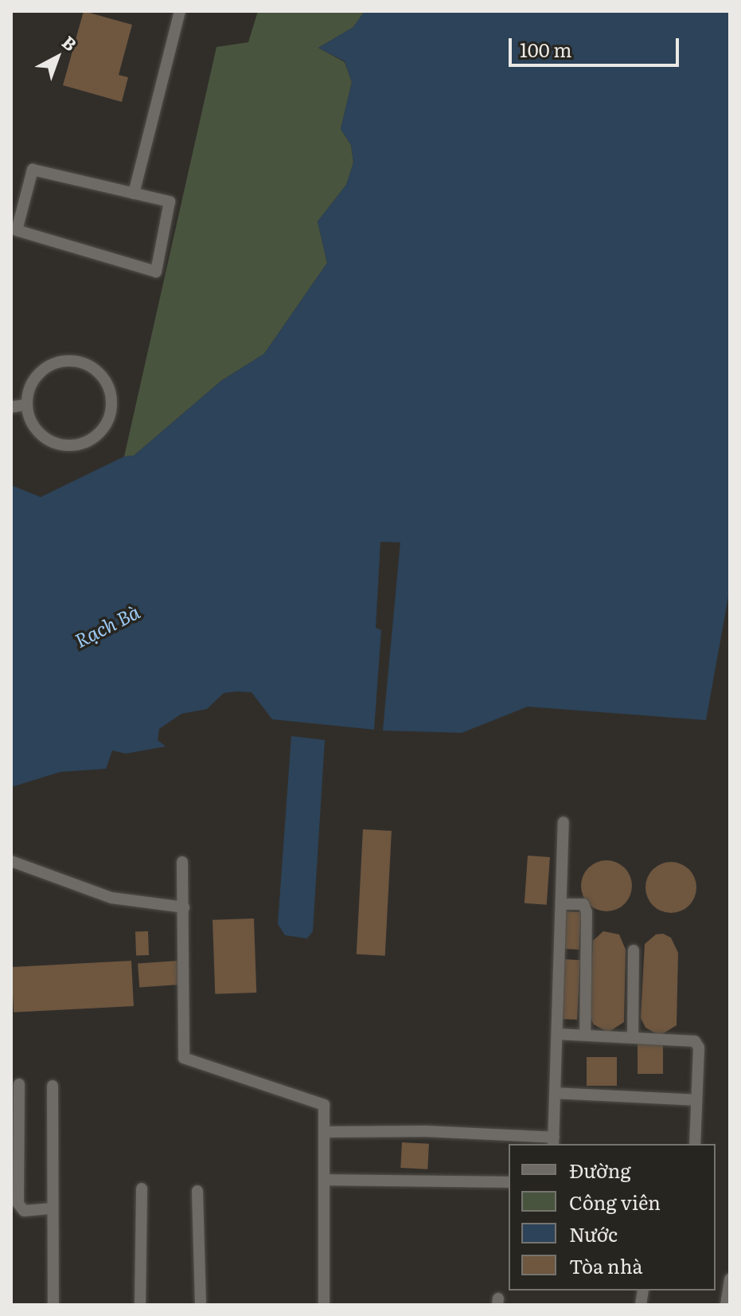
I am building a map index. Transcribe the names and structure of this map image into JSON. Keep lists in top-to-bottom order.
{
  "water": ["Rạch Bà"],
  "legend": [
    "Đường",
    "Công viên",
    "Nước",
    "Tòa nhà"
  ],
  "scale_bar": "100 m",
  "north": "top right"
}
